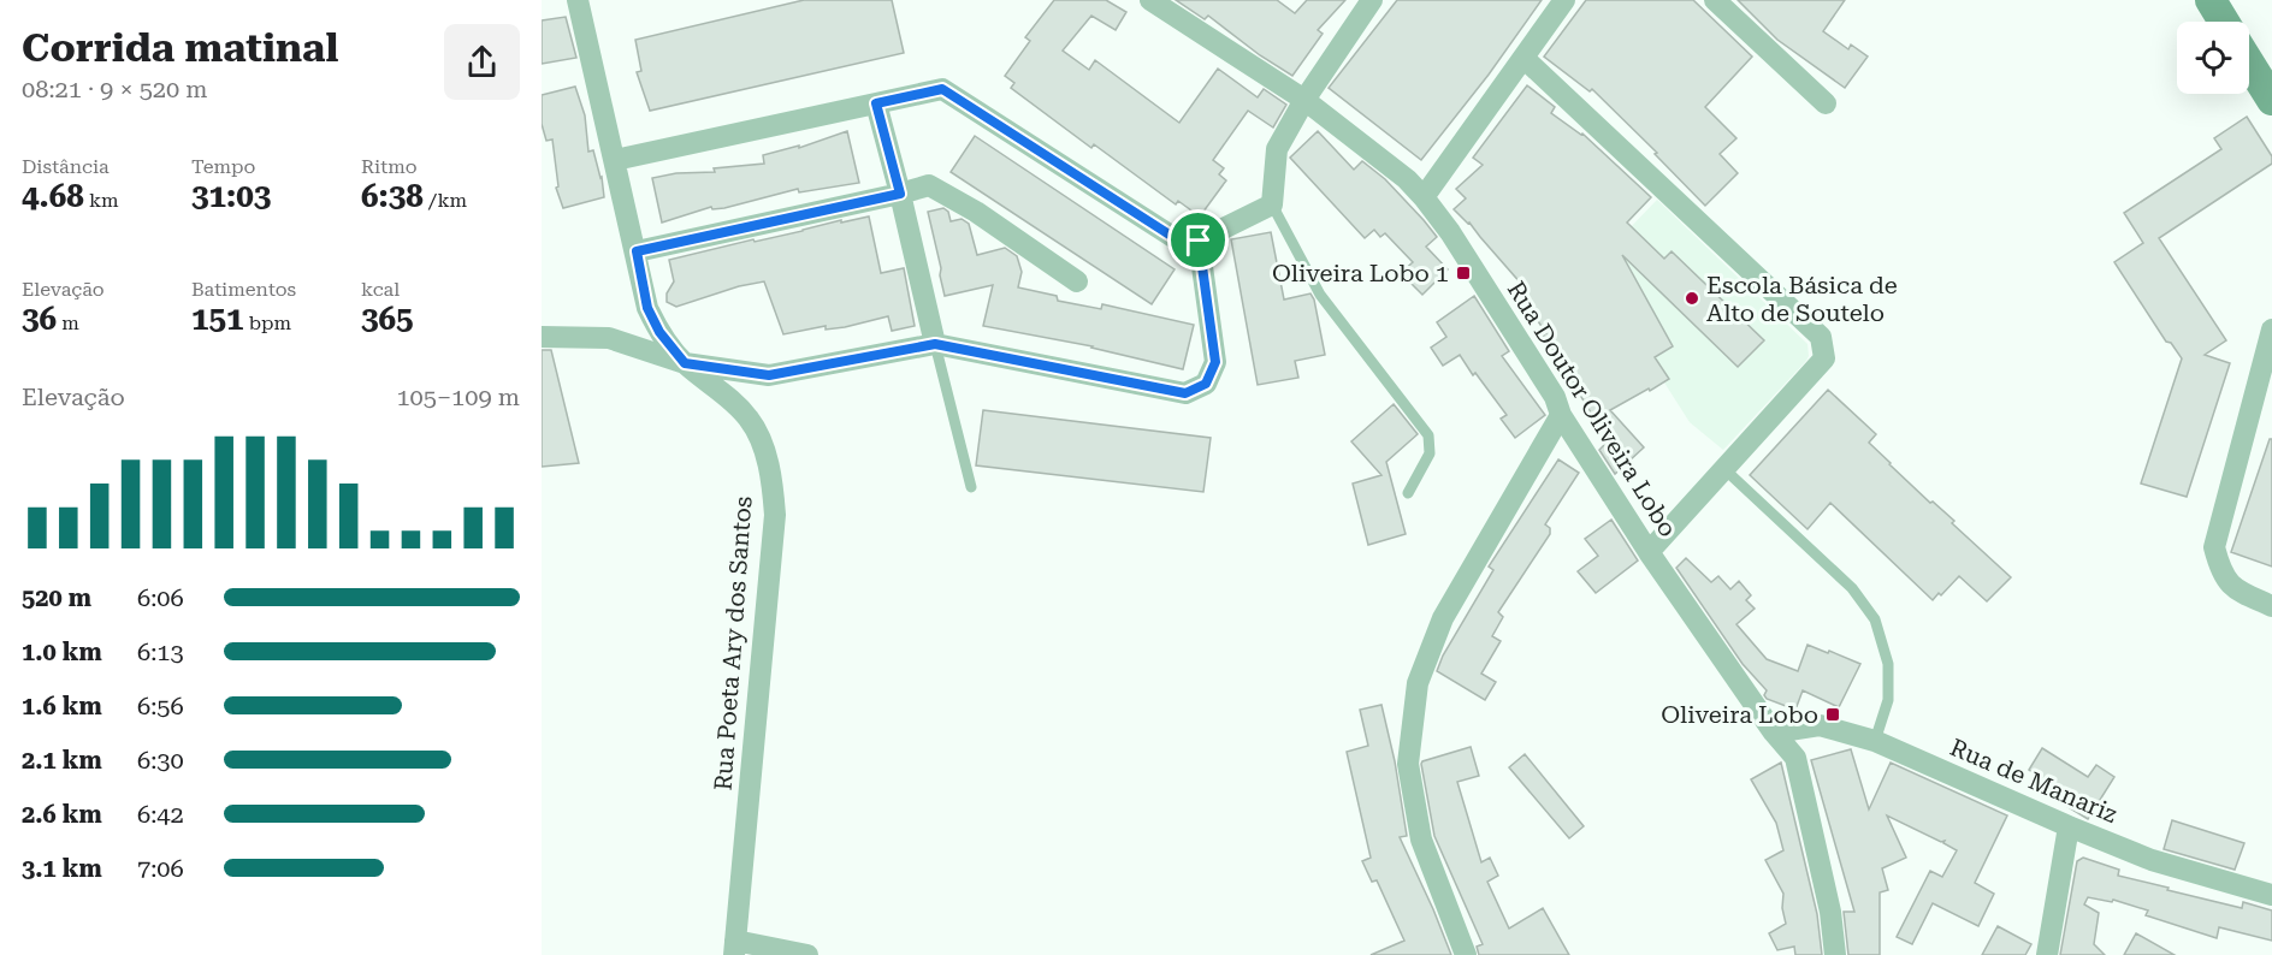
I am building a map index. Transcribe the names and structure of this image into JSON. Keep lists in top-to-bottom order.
{
  "streets": {
    "street": ["Rua Doutor Oliveira Lobo", "Rua Poeta Ary dos Santos", "Rua de Manariz"]
  },
  "crossings": [
    ["Rua Doutor Oliveira Lobo", "Rua de Manariz"]
  ],
  "places": {
    "transit": ["Oliveira Lobo 1", "Oliveira Lobo"],
    "other": ["Escola Básica de Alto de Soutelo"]
  },
  "page": {
    "heading": ["Corrida matinal", "08:21 · 9 × 520 m"],
    "stats": [
      ["Distância", "4.68 km"],
      ["Tempo", "31:03"],
      ["Ritmo", "6:38 /km"],
      ["Elevação", "36 m"],
      ["Batimentos", "151 bpm"],
      ["kcal", "365"]
    ],
    "chart": ["Elevação", "105–109 m"],
    "list": [
      {
        "name": "520 m",
        "note": "6:06"
      },
      {
        "name": "1.0 km",
        "note": "6:13"
      },
      {
        "name": "1.6 km",
        "note": "6:56"
      },
      {
        "name": "2.1 km",
        "note": "6:30"
      },
      {
        "name": "2.6 km",
        "note": "6:42"
      },
      {
        "name": "3.1 km",
        "note": "7:06"
      }
    ]
  }
}
